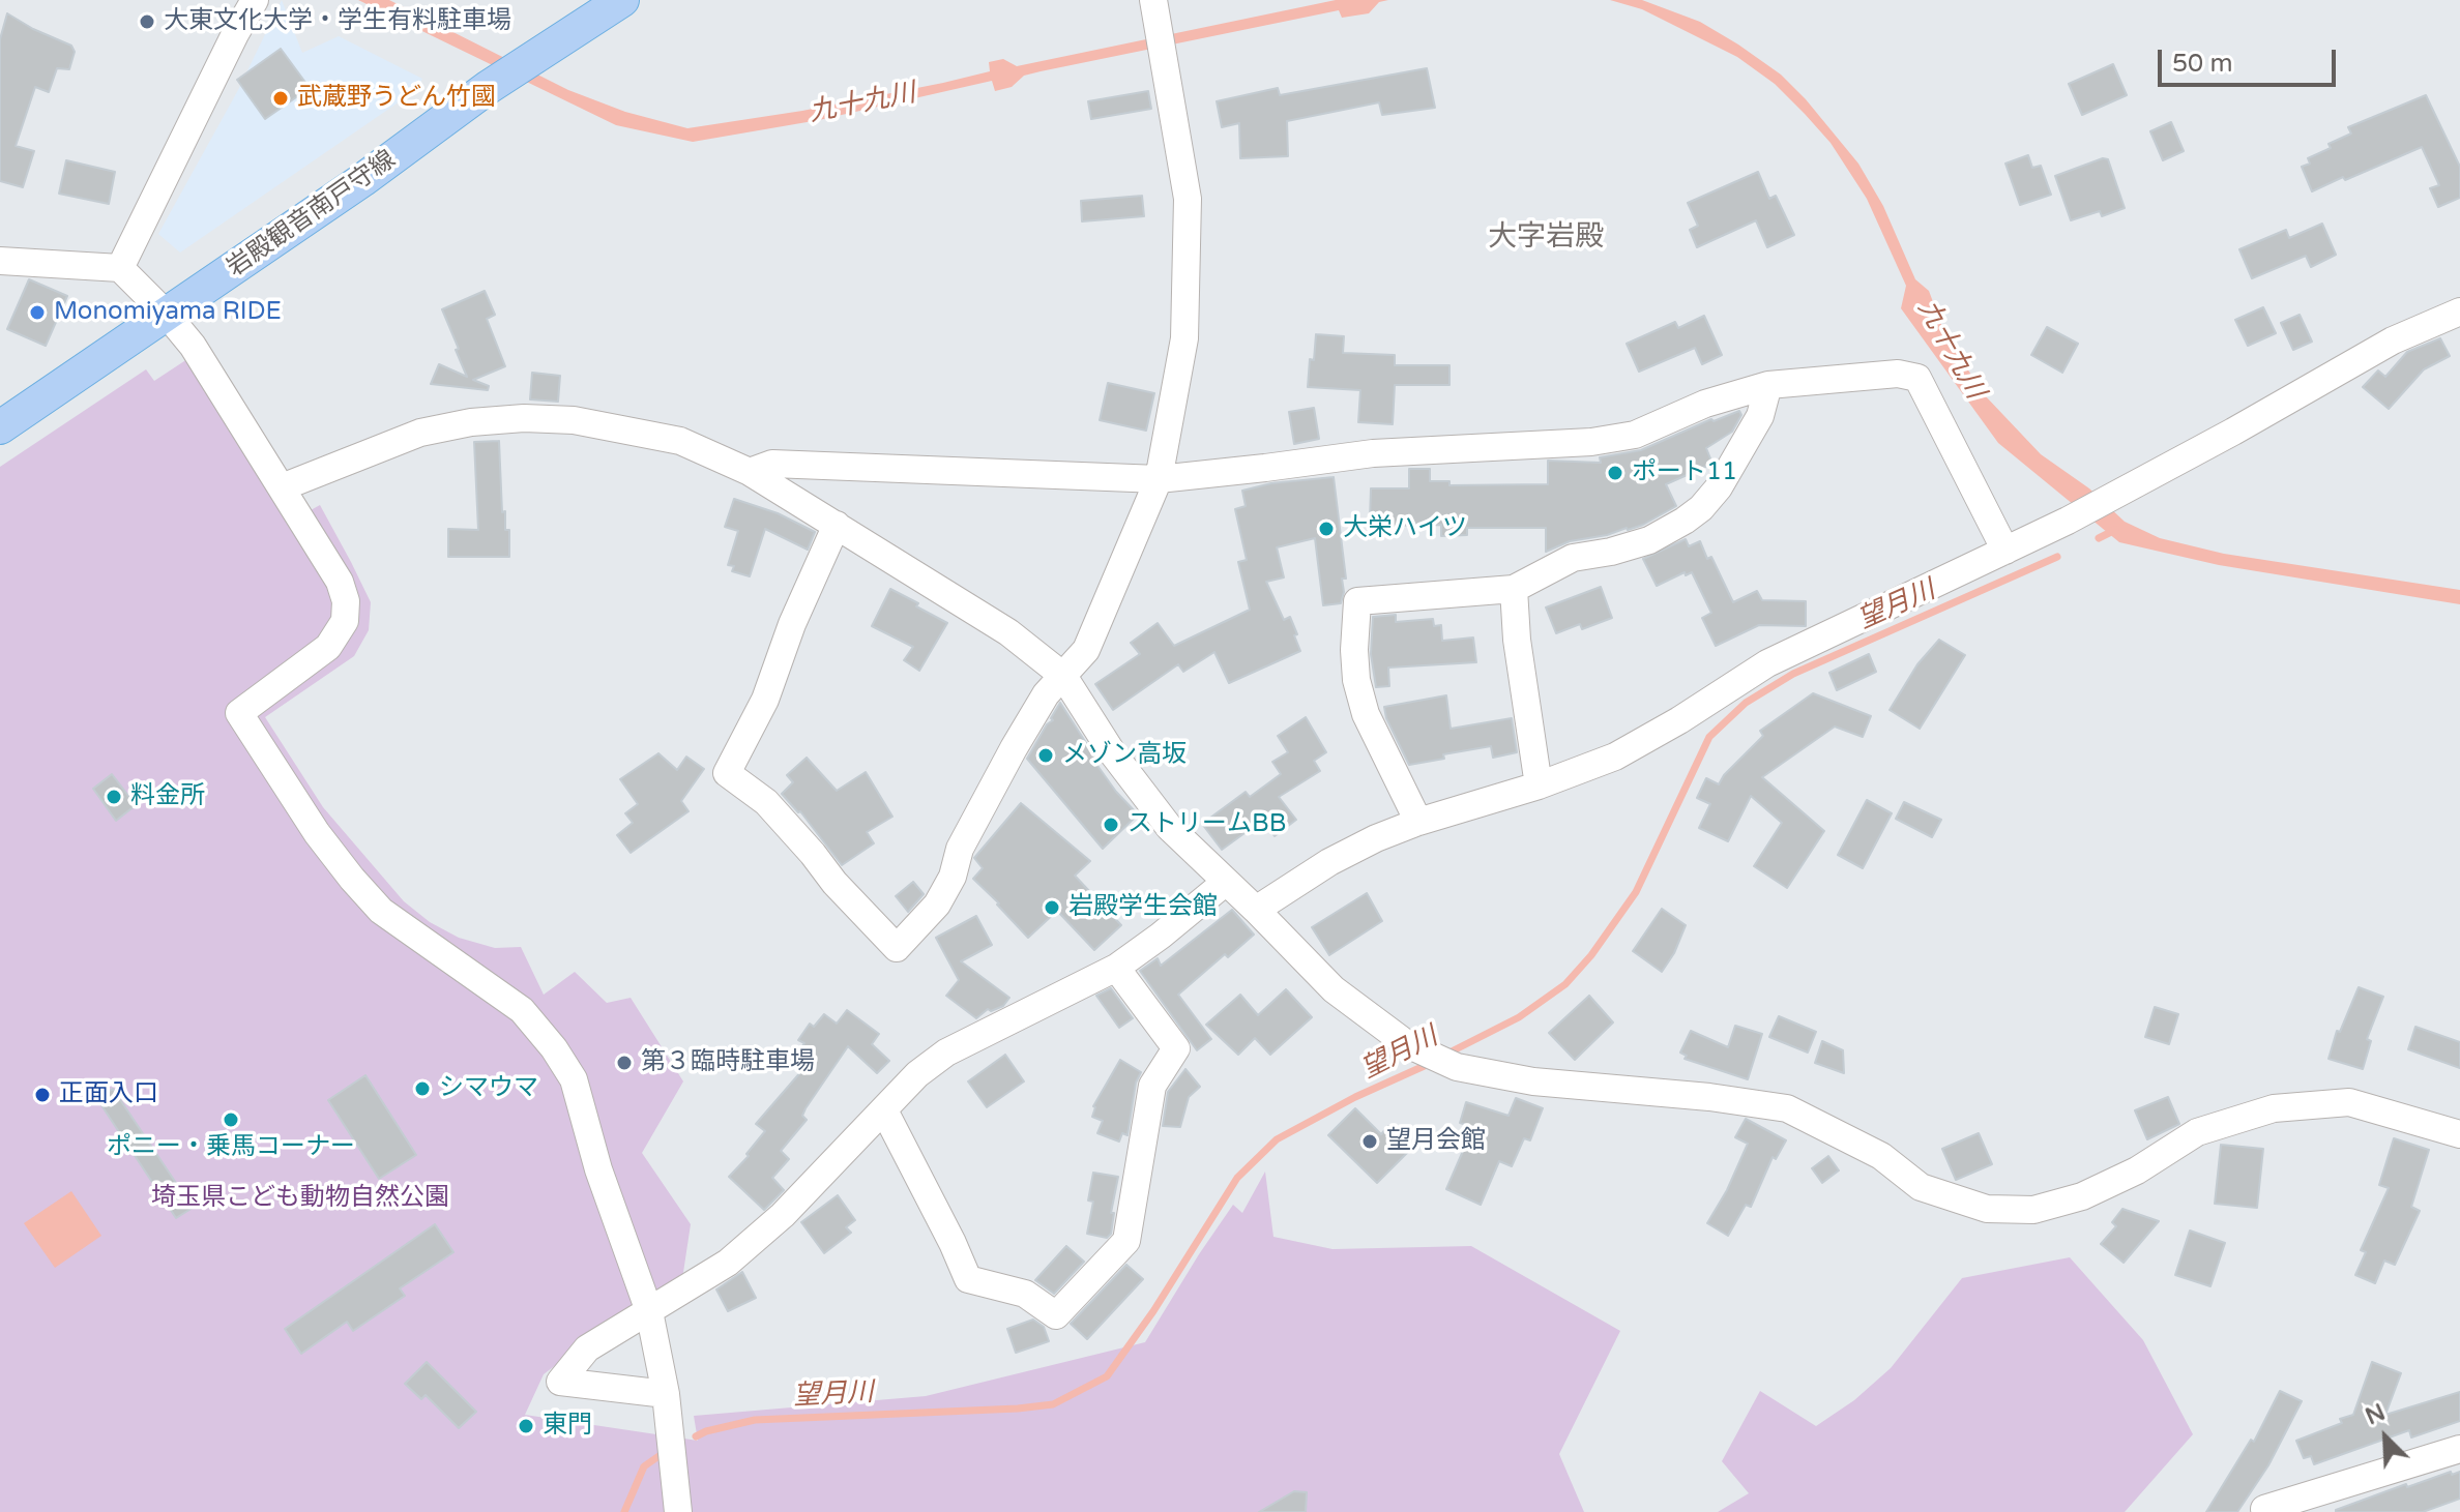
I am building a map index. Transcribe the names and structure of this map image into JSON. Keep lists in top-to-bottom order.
{
  "streets": {
    "main road": ["岩殿観音南戸守線"]
  },
  "districts": ["大字岩殿"],
  "water": ["九十九川", "望月川"],
  "parks": ["埼玉県こども動物自然公園"],
  "places": [
    "大東文化大学・学生有料駐車場",
    "武蔵野うどん竹國",
    "Monomiyama RIDE",
    "ポート11",
    "大栄ハイツ",
    "メゾン高坂",
    "料金所",
    "ストリームBB",
    "岩殿学生会館",
    "第３臨時駐車場",
    "シマウマ",
    "正面入口",
    "ポニー・乗馬コーナー",
    "望月会館",
    "東門"
  ],
  "scale_bar": "50 m",
  "north": "top left"
}
